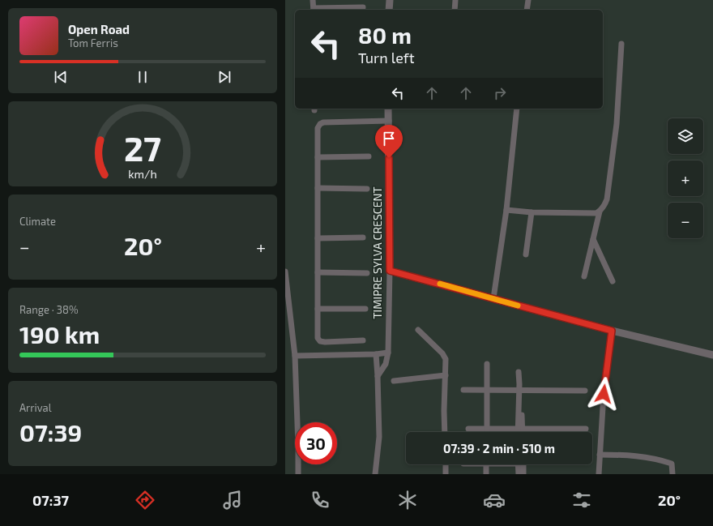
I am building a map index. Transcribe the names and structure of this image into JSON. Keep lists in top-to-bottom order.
{
  "streets": {
    "street": ["TIMIPRE SYLVA CRESCENT"]
  },
  "page": {
    "turn": ["80 m", "Turn left"],
    "song": ["Open Road", "Tom Ferris"],
    "map_buttons": ["+", "−"],
    "tile": [
      "Climate",
      ["Range · 38%", "190 km"],
      ["Arrival", "07:39"]
    ],
    "heat": ["−", "20°", "+"],
    "limit": "30",
    "trip": "07:39 · 2 min · 510 m",
    "tabs": ["07:37", "20°"],
    "gauge": ["27", "km/h"]
  }
}
